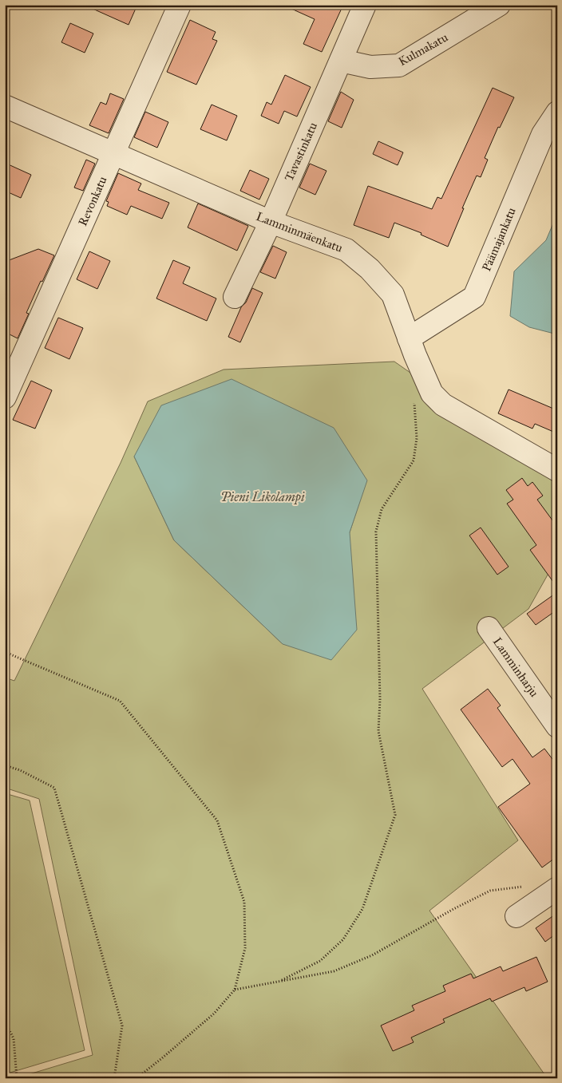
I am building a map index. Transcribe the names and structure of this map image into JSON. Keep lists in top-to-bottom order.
{
  "streets": {
    "street": [
      "Kulmakatu",
      "Tavastinkatu",
      "Revonkatu",
      "Lamminmäenkatu",
      "Päämajankatu",
      "Lamminharju"
    ]
  },
  "crossings": [
    ["Kulmakatu", "Tavastinkatu"],
    ["Tavastinkatu", "Lamminmäenkatu"],
    ["Revonkatu", "Lamminmäenkatu"],
    ["Lamminmäenkatu", "Päämajankatu"]
  ],
  "water": ["Pieni Likolampi"]
}
